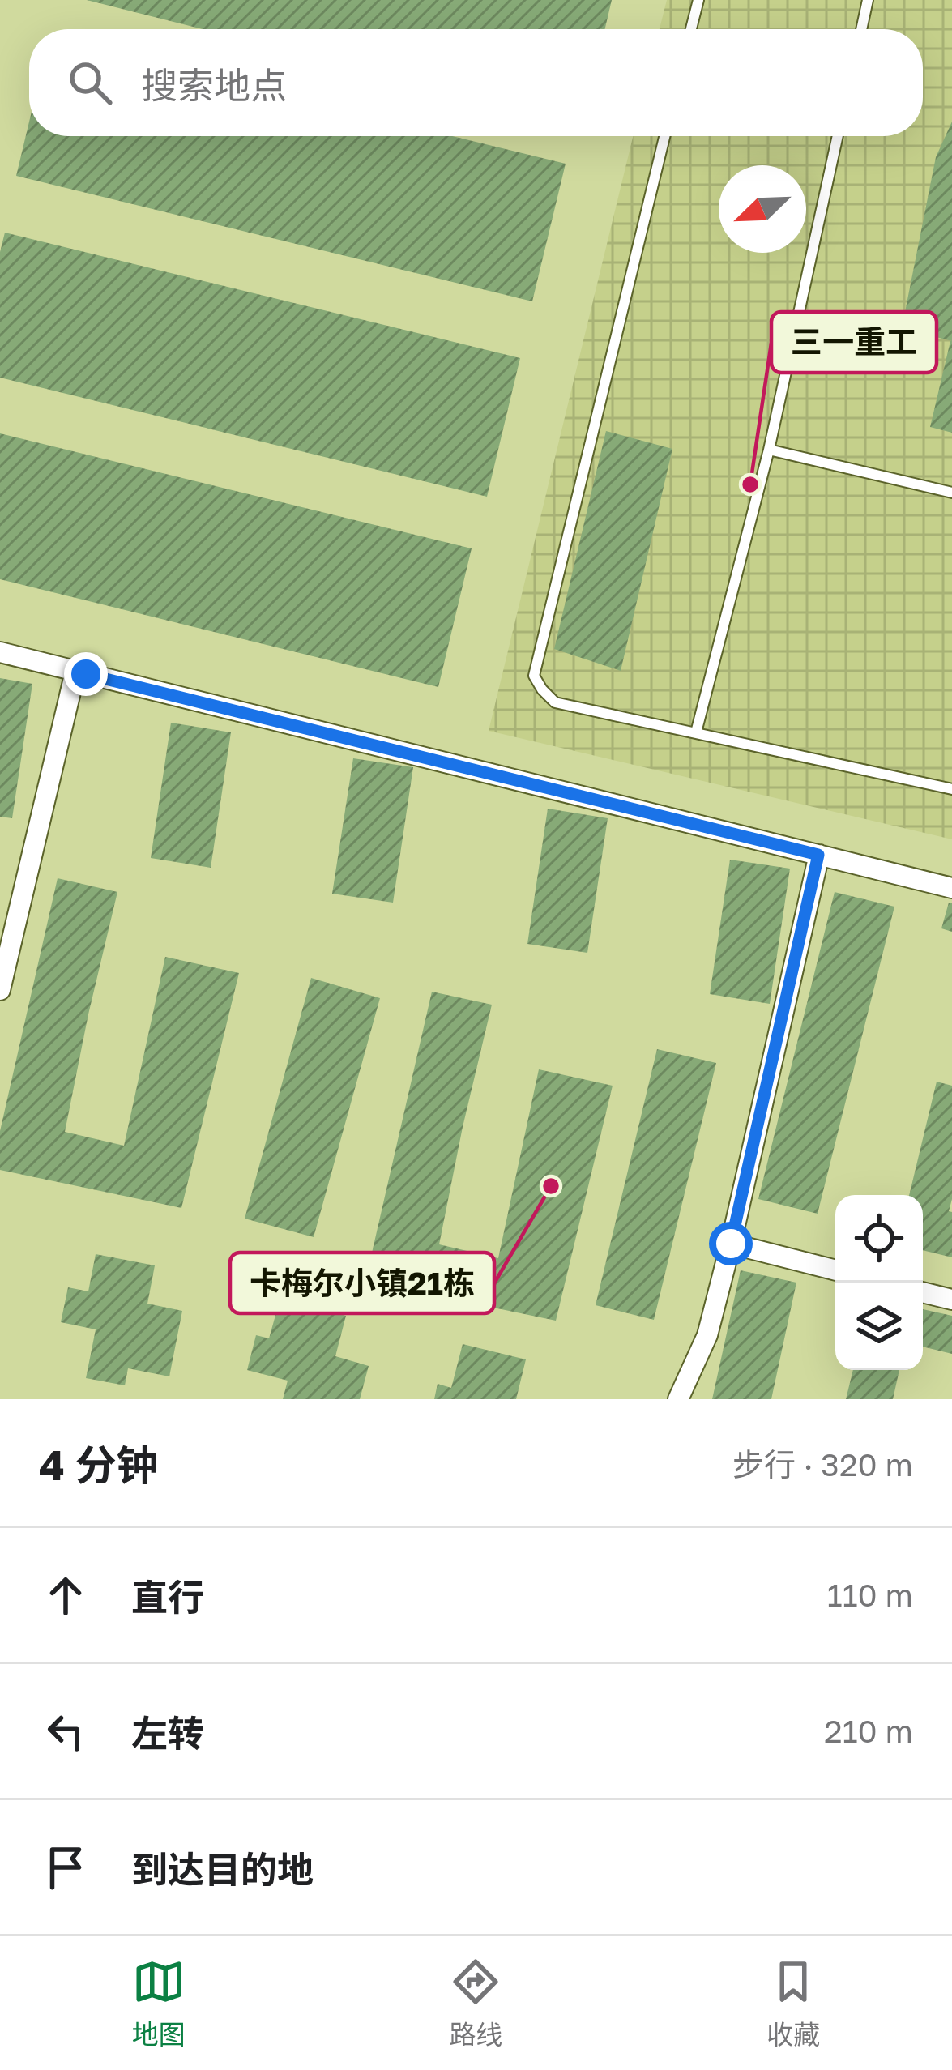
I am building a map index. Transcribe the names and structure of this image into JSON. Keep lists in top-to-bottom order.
{
  "places": ["三一重工", "卡梅尔小镇21栋"],
  "north": "bottom left",
  "page": {
    "search": "搜索地点",
    "heading": ["4 分钟", "步行 · 320 m"],
    "list": [
      ["直行", "110 m"],
      ["左转", "210 m"],
      "到达目的地"
    ],
    "nav": ["地图", "路线", "收藏"]
  }
}
